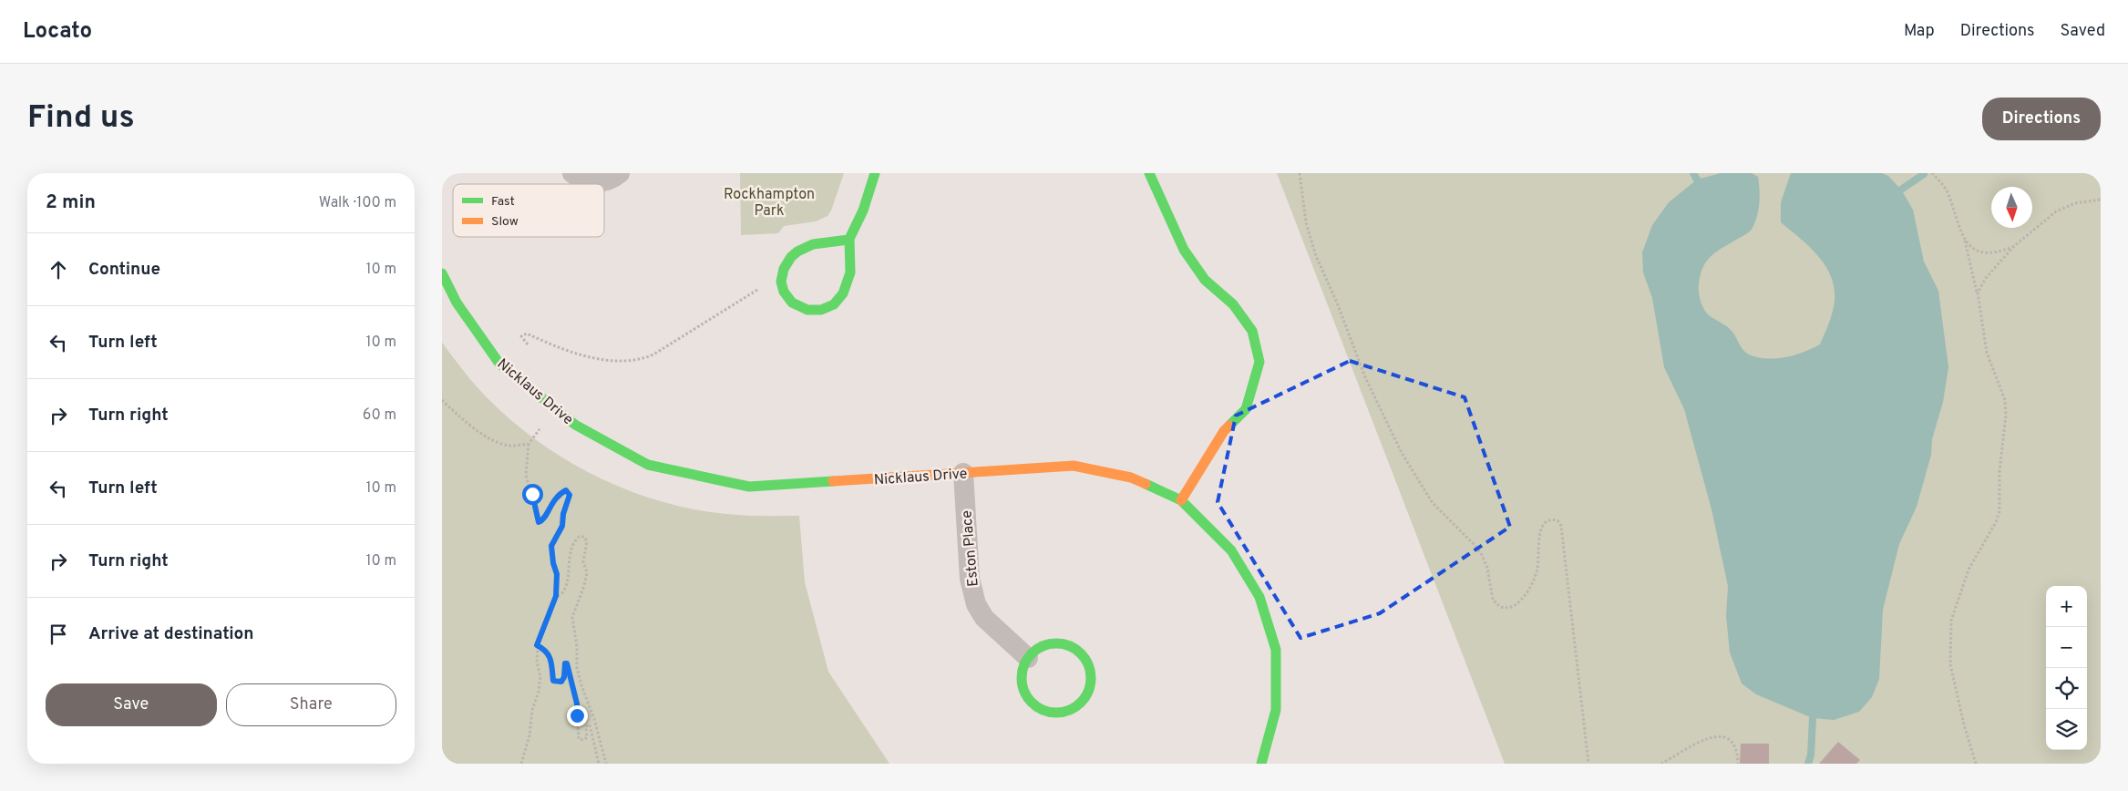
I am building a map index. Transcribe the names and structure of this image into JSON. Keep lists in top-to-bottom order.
{
  "streets": {
    "street": ["Nicklaus Drive", "Eston Place"]
  },
  "crossings": [
    ["Nicklaus Drive", "Eston Place"]
  ],
  "parks": ["Rockhampton Park"],
  "legend": ["Fast", "Slow"],
  "north": "bottom",
  "page": {
    "header": "Locato",
    "nav": ["Map", "Directions", "Saved"],
    "buttons": [
      "Directions",
      ["Save", "Share"]
    ],
    "title": "Find us",
    "heading": ["2 min", "Walk · 100 m"],
    "list": [
      ["Continue", "10 m"],
      ["Turn left", "10 m"],
      ["Turn right", "60 m"],
      ["Turn left", "10 m"],
      ["Turn right", "10 m"],
      "Arrive at destination"
    ],
    "map_buttons": ["+", "−"]
  }
}
